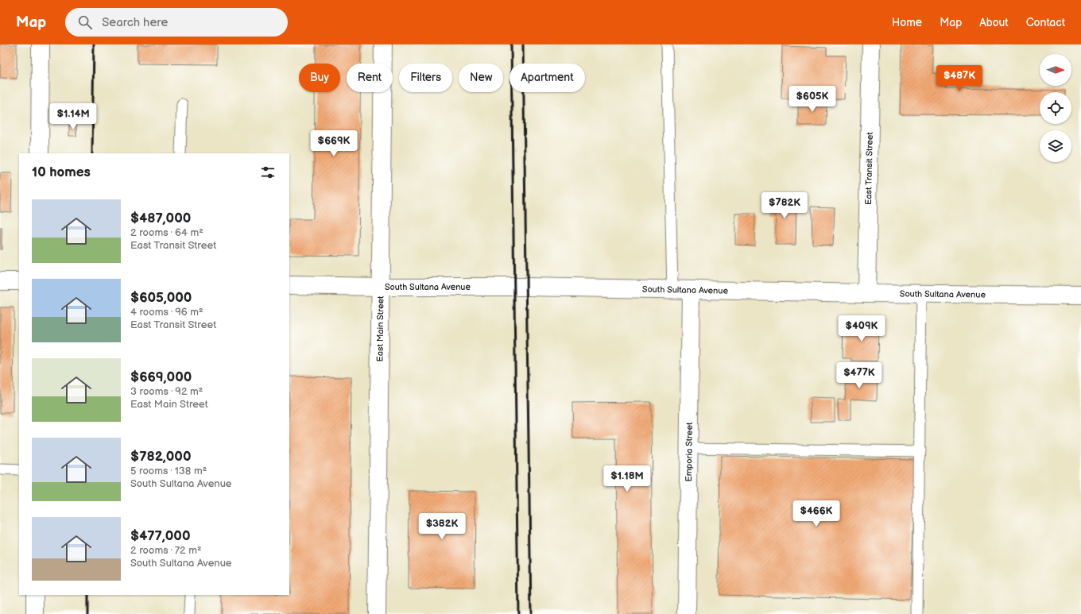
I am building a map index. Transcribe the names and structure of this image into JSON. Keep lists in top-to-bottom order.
{
  "streets": {
    "street": [
      "East Transit Street",
      "South Sultana Avenue",
      "East Main Street",
      "Emporia Street"
    ]
  },
  "crossings": [
    ["East Transit Street", "South Sultana Avenue"],
    ["South Sultana Avenue", "East Main Street"],
    ["South Sultana Avenue", "Emporia Street"]
  ],
  "north": "right",
  "page": {
    "header": "Map",
    "search": "Search here",
    "nav": [
      "Home",
      "Map",
      "About",
      "Contact"
    ],
    "chip": [
      "Buy",
      "Rent",
      "Filters",
      "New",
      "Apartment"
    ],
    "price": [
      "$487K",
      "$605K",
      "$1.14M",
      "$669K",
      "$782K",
      "$409K",
      "$477K",
      "$1.18M",
      "$466K",
      "$382K"
    ],
    "heading": "10 homes",
    "list": [
      {
        "name": "$487,000",
        "note": "2 rooms · 64 m² · East Transit Street"
      },
      {
        "name": "$605,000",
        "note": "4 rooms · 96 m² · East Transit Street"
      },
      {
        "name": "$669,000",
        "note": "3 rooms · 92 m² · East Main Street"
      },
      {
        "name": "$782,000",
        "note": "5 rooms · 138 m² · South Sultana Avenue"
      },
      {
        "name": "$477,000",
        "note": "2 rooms · 72 m² · South Sultana Avenue"
      }
    ]
  }
}
